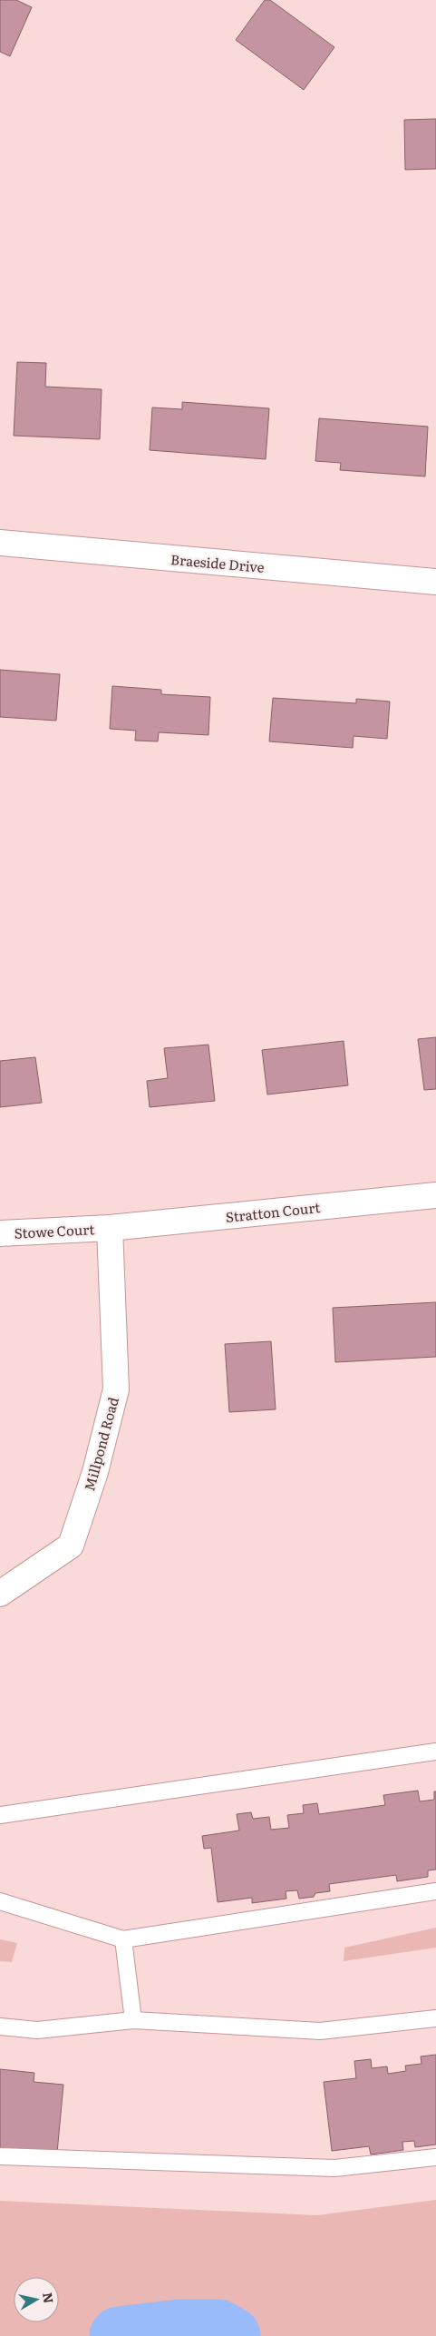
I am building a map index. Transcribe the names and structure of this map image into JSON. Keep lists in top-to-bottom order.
{
  "streets": {
    "street": [
      "Braeside Drive",
      "Stratton Court",
      "Stowe Court",
      "Millpond Road"
    ]
  },
  "crossings": [
    ["Stratton Court", "Stowe Court"],
    ["Stratton Court", "Millpond Road"],
    ["Stowe Court", "Millpond Road"]
  ],
  "north": "right"
}
